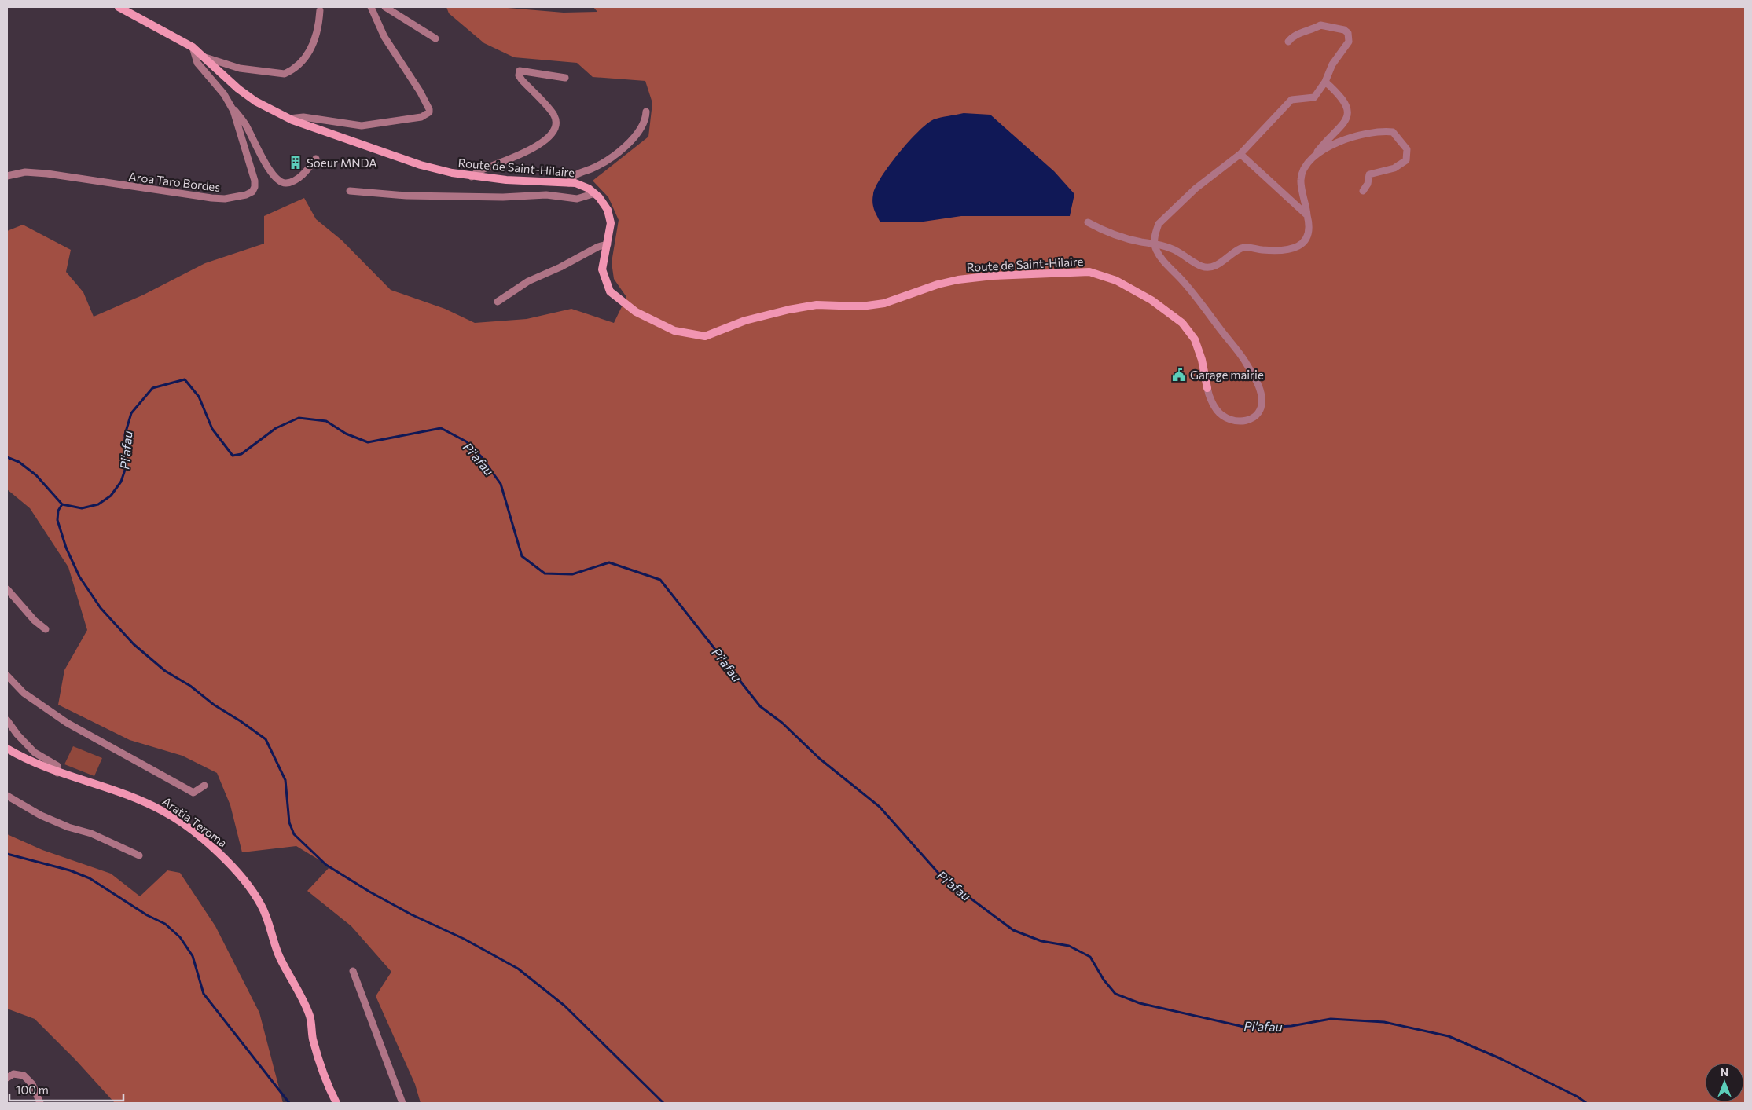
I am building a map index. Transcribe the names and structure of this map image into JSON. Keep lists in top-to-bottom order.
{
  "streets": {
    "main road": ["Route de Saint-Hilaire", "Aratia Teroma"],
    "street": ["Aroa Taro Bordes"]
  },
  "crossings": [
    ["Route de Saint-Hilaire", "Aroa Taro Bordes"]
  ],
  "water": ["Pi'afau"],
  "places": {
    "building": ["Soeur MNDA"],
    "public building": ["Garage mairie"]
  },
  "scale_bar": "100 m",
  "north": "top"
}
